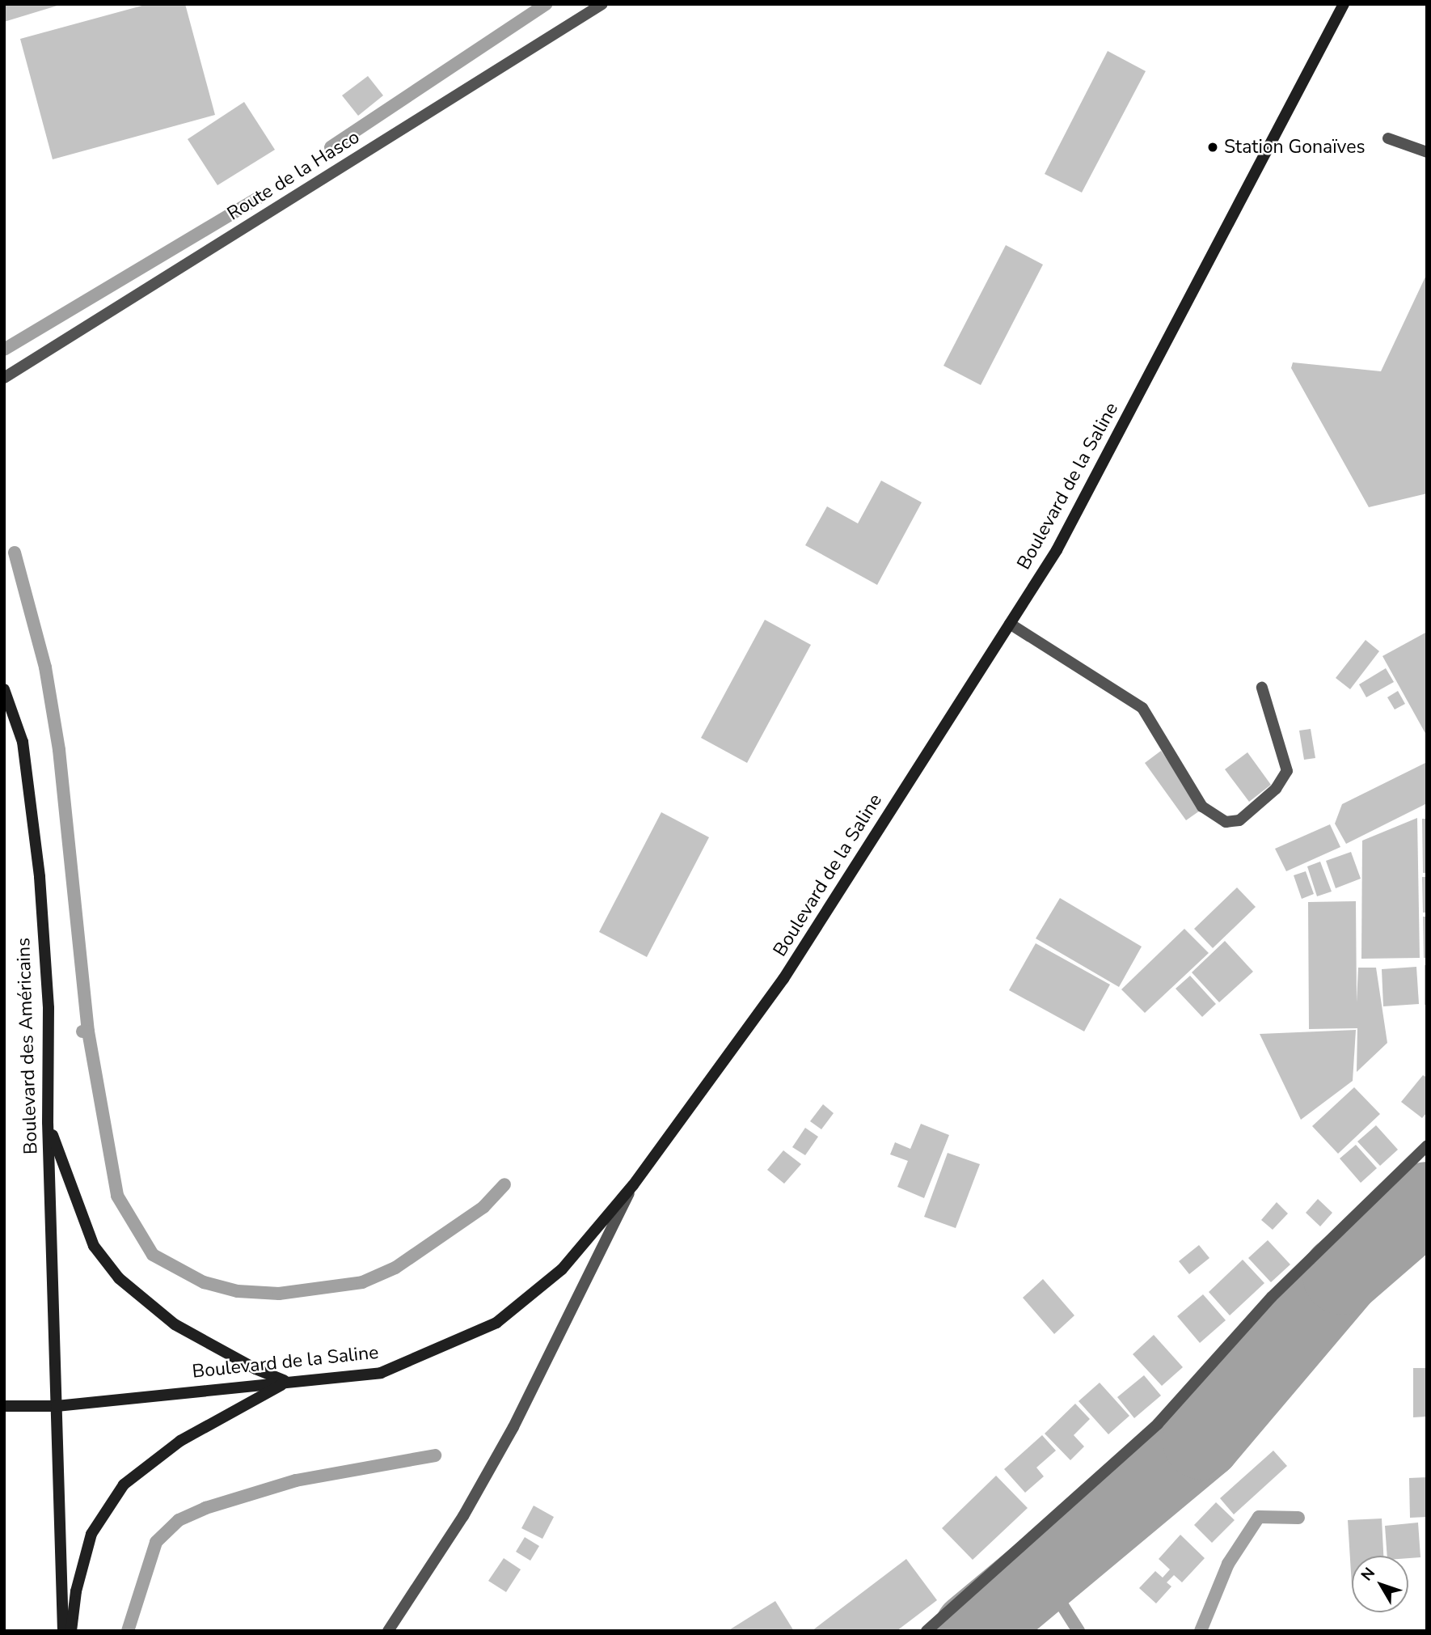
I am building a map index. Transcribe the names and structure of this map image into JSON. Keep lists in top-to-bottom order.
{
  "streets": {
    "main road": ["Boulevard de la Saline", "Boulevard des Américains"],
    "street": ["Route de la Hasco"]
  },
  "crossings": [
    ["Boulevard de la Saline", "Boulevard des Américains"]
  ],
  "places": ["Station Gonaïves"],
  "north": "top left"
}
